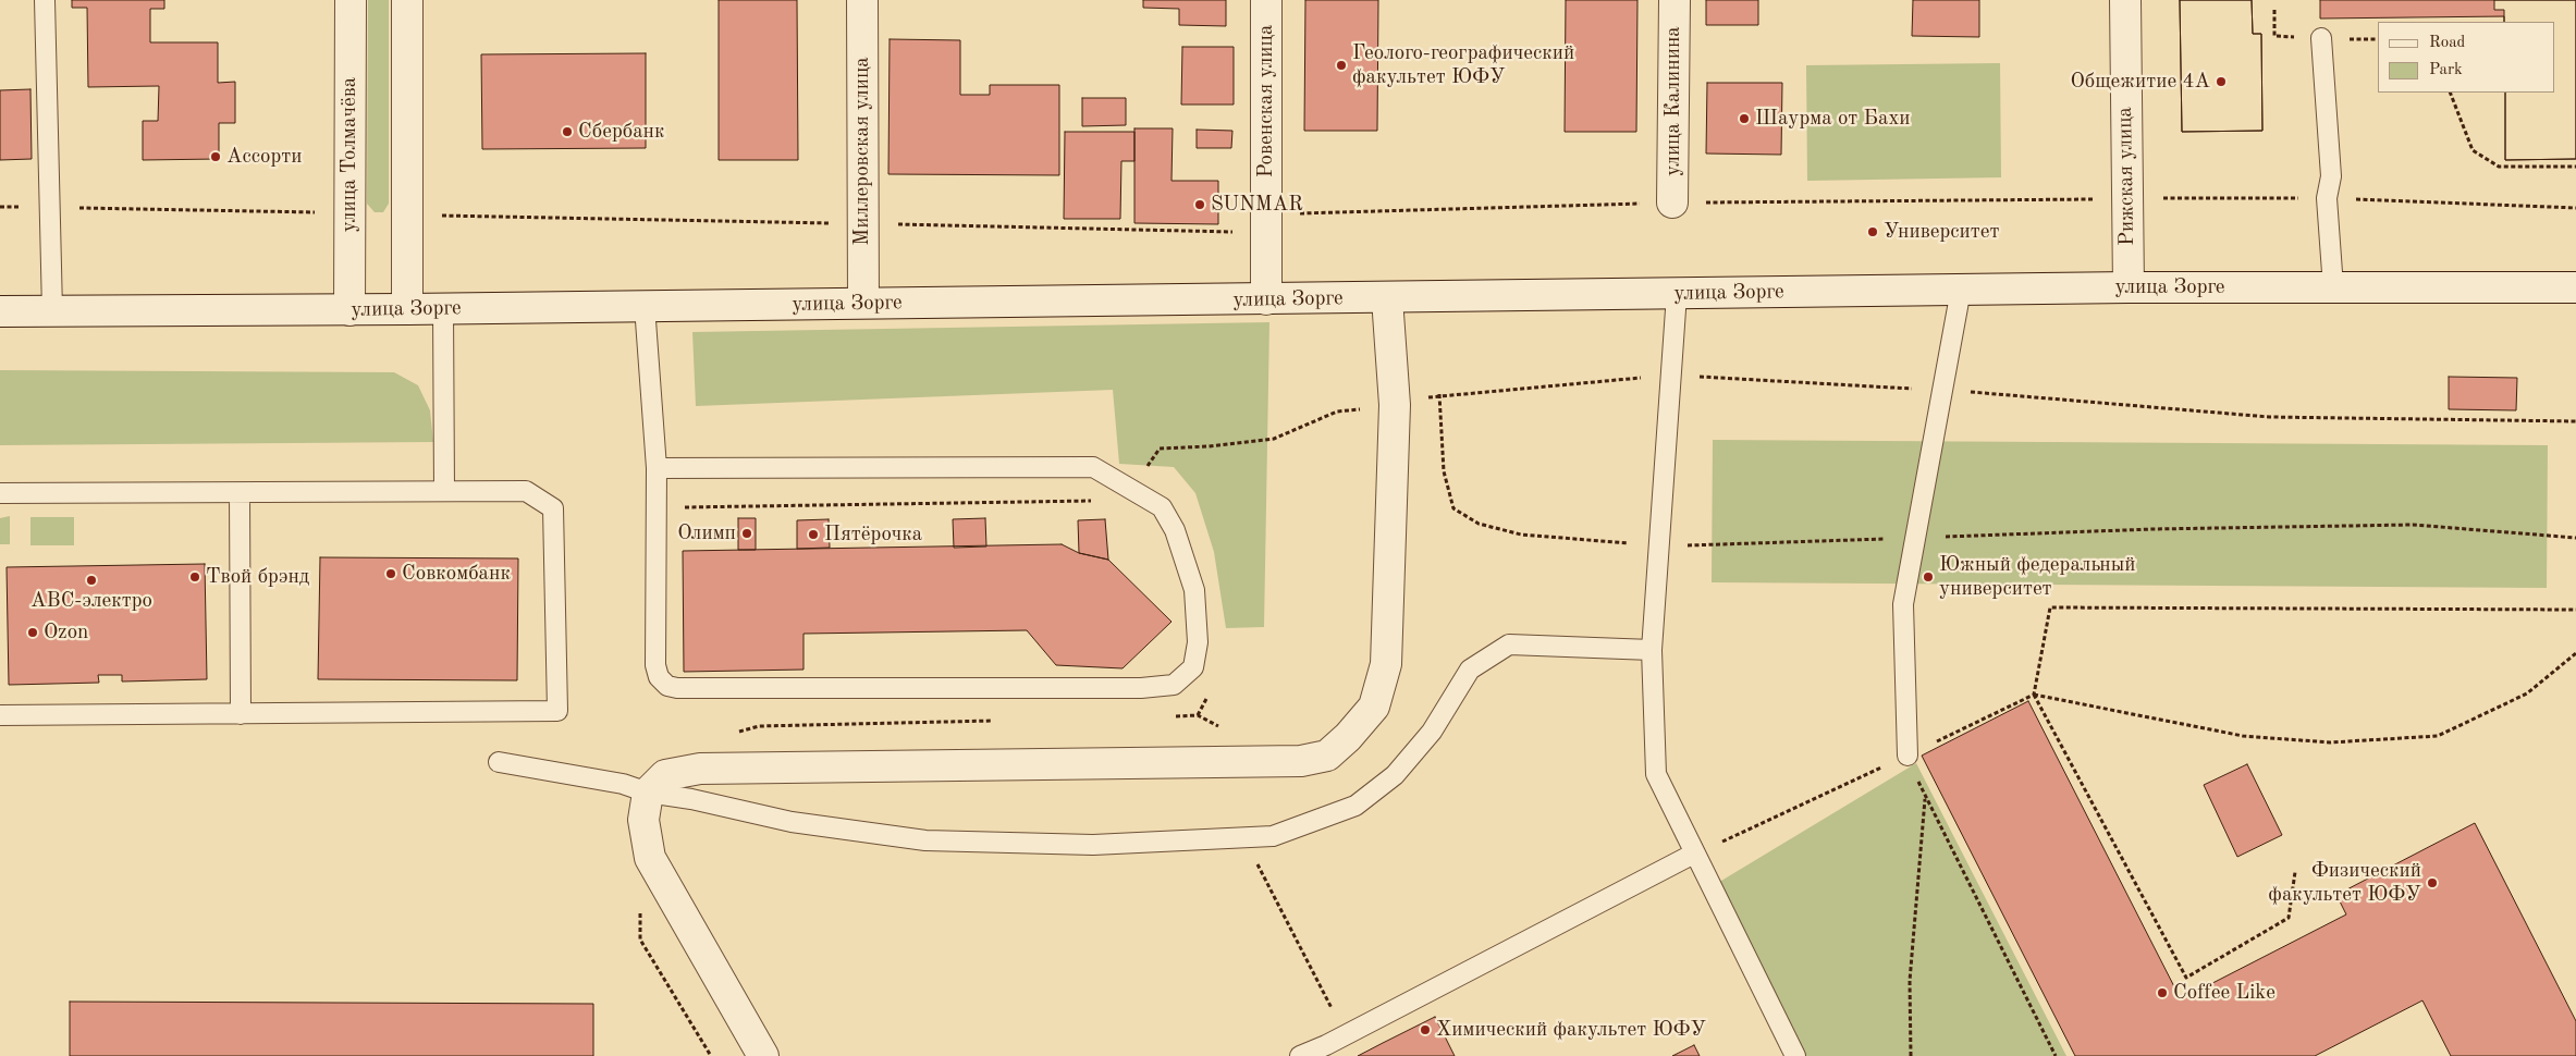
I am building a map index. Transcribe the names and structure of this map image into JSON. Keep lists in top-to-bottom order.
{
  "streets": {
    "street": [
      "Ровенская улица",
      "улица Калинина",
      "Миллеровская улица",
      "улица Толмачёва",
      "Рижская улица",
      "улица Зорге"
    ]
  },
  "crossings": [
    ["Ровенская улица", "улица Зорге"],
    ["Миллеровская улица", "улица Зорге"],
    ["улица Толмачёва", "улица Зорге"],
    ["Рижская улица", "улица Зорге"]
  ],
  "places": [
    "Геолого-географический факультет ЮФУ",
    "Общежитие 4А",
    "Шаурма от Бахи",
    "Сбербанк",
    "Ассорти",
    "SUNMAR",
    "Университет",
    "Олимп",
    "Пятёрочка",
    "Совкомбанк",
    "Твой брэнд",
    "Южный федеральный университет",
    "АВС-электро",
    "Ozon",
    "Физический факультет ЮФУ",
    "Coffee Like",
    "Химический факультет ЮФУ"
  ],
  "legend": ["Road", "Park"]
}
